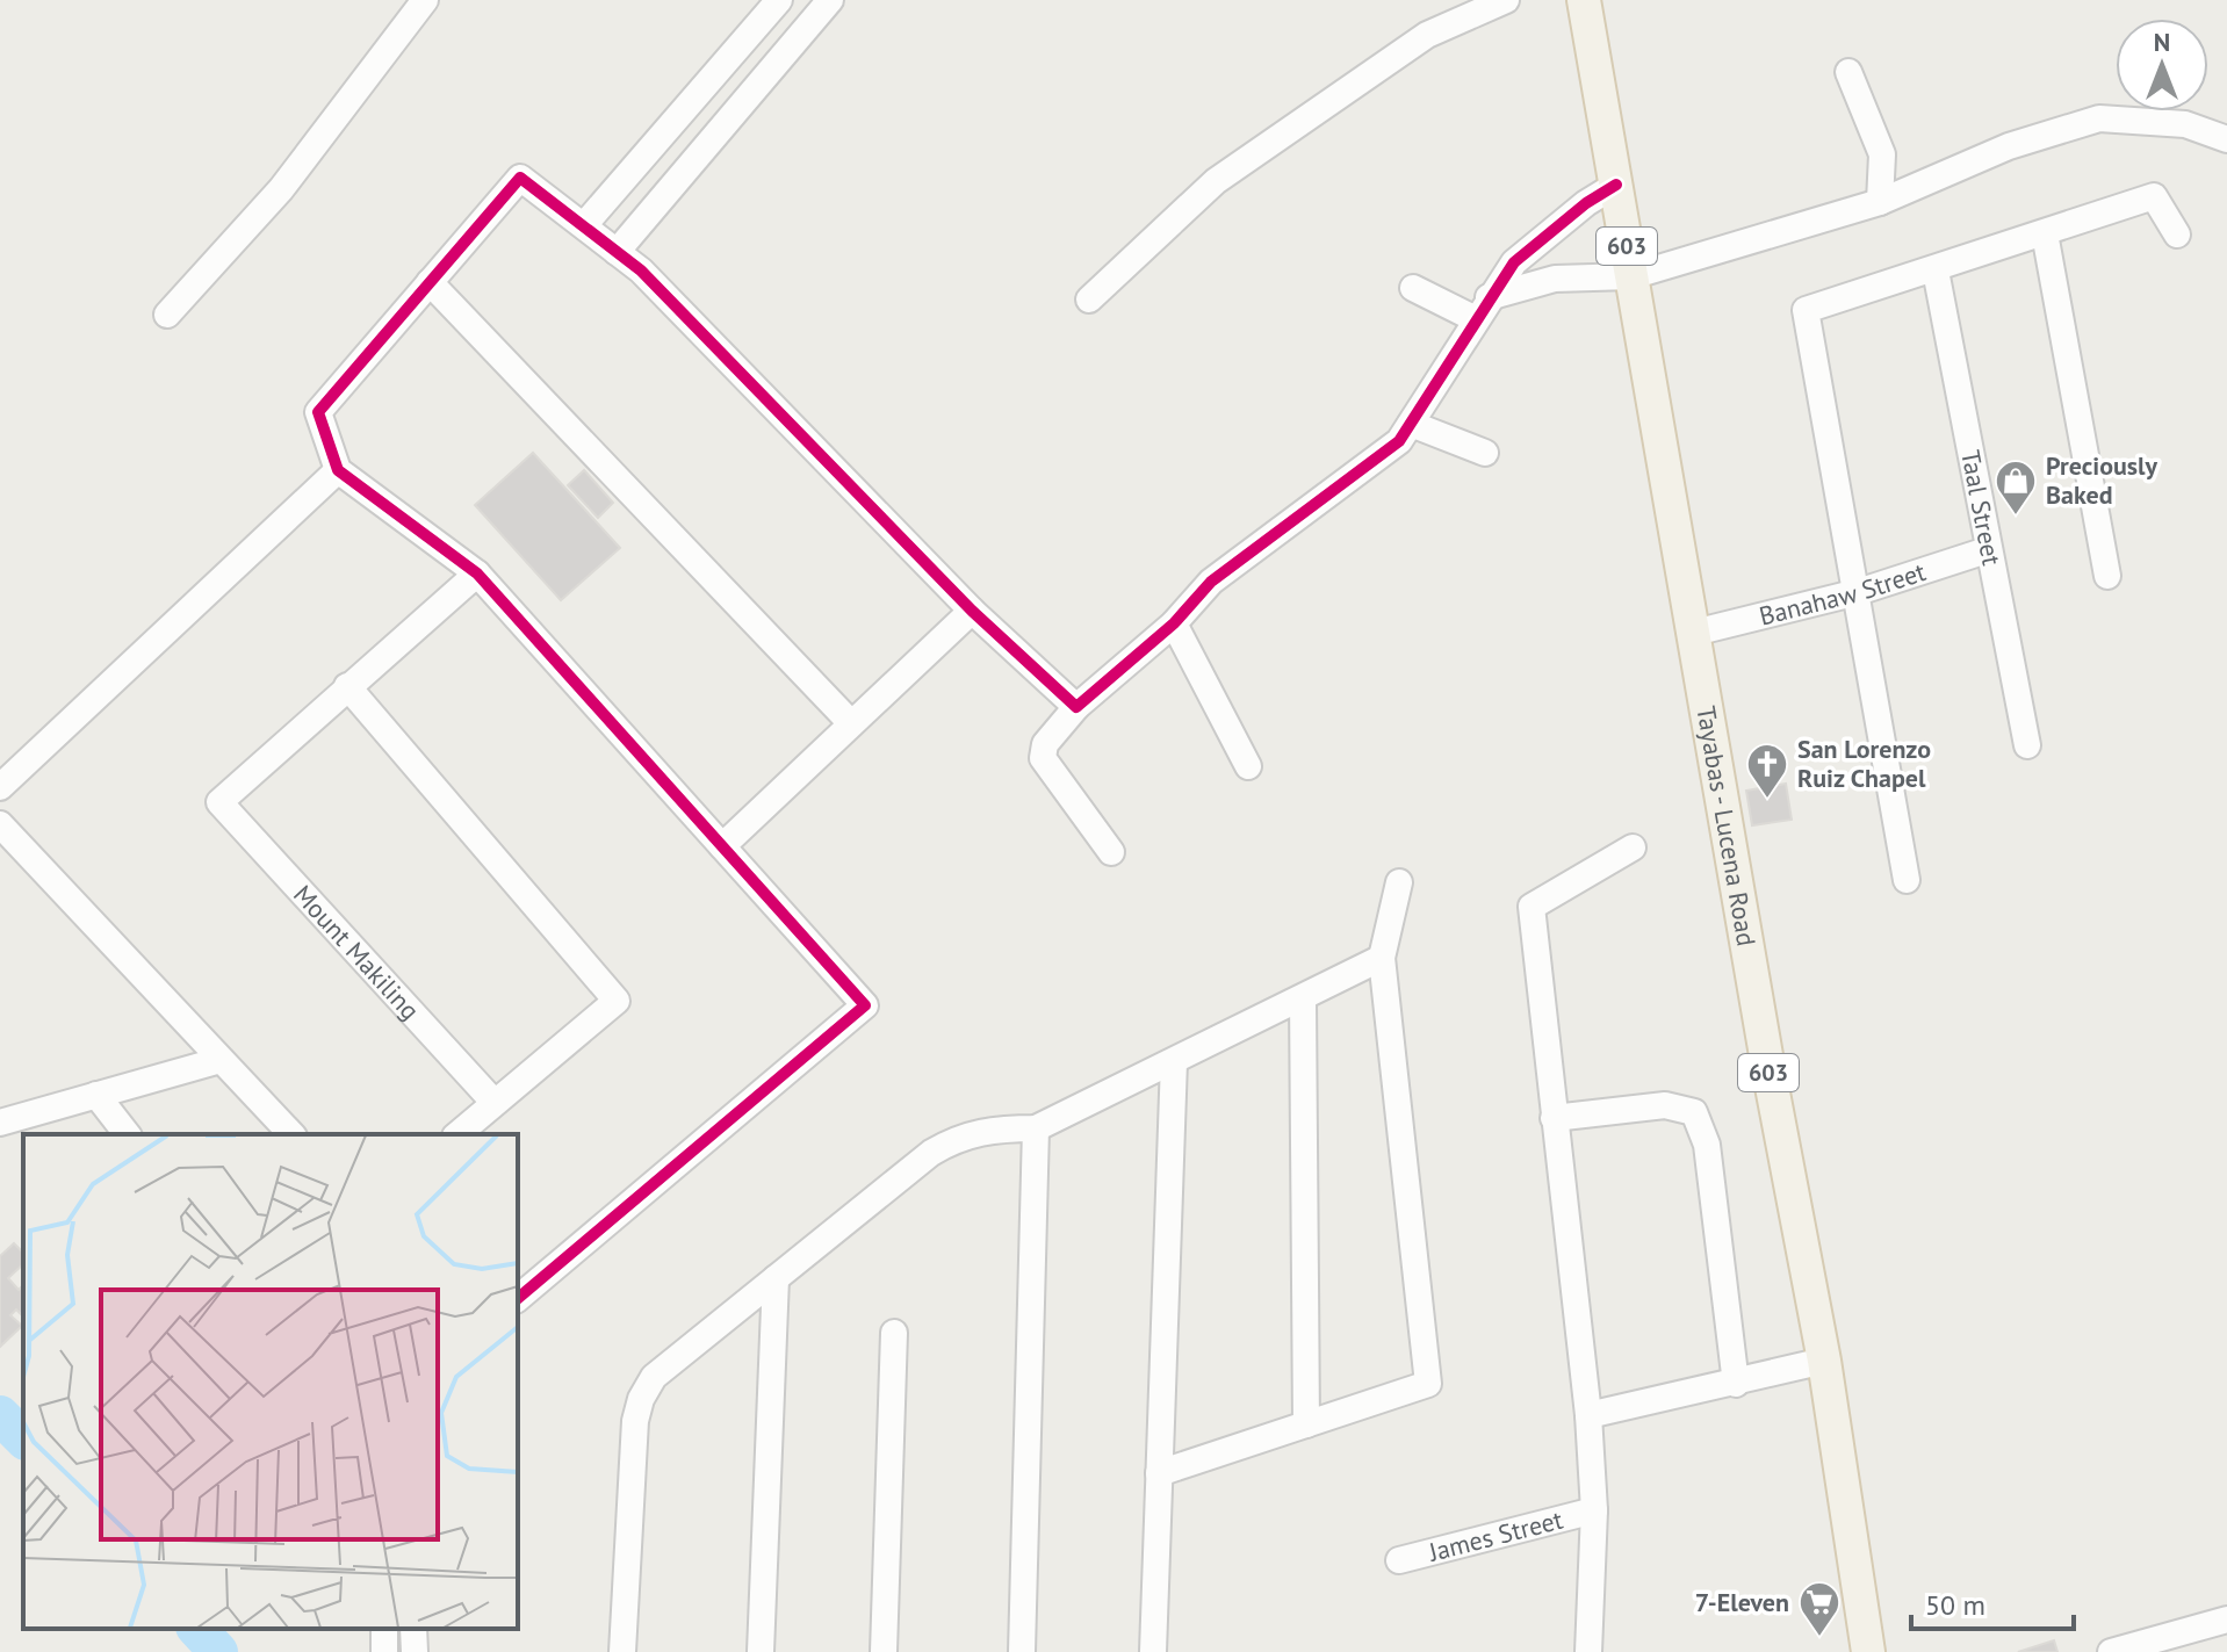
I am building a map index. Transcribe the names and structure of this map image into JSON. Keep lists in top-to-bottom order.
{
  "streets": {
    "main road": ["603", "Tayabas - Lucena Road"],
    "street": [
      "Taal Street",
      "Banahaw Street",
      "Mount Makiling",
      "James Street"
    ]
  },
  "crossings": [
    ["Taal Street", "Banahaw Street"],
    ["Banahaw Street", "Tayabas - Lucena Road"]
  ],
  "places": {
    "shop": ["Preciously Baked"],
    "church": ["San Lorenzo Ruiz Chapel"],
    "supermarket": ["7-Eleven"]
  },
  "scale_bar": "50 m",
  "north": "top"
}
